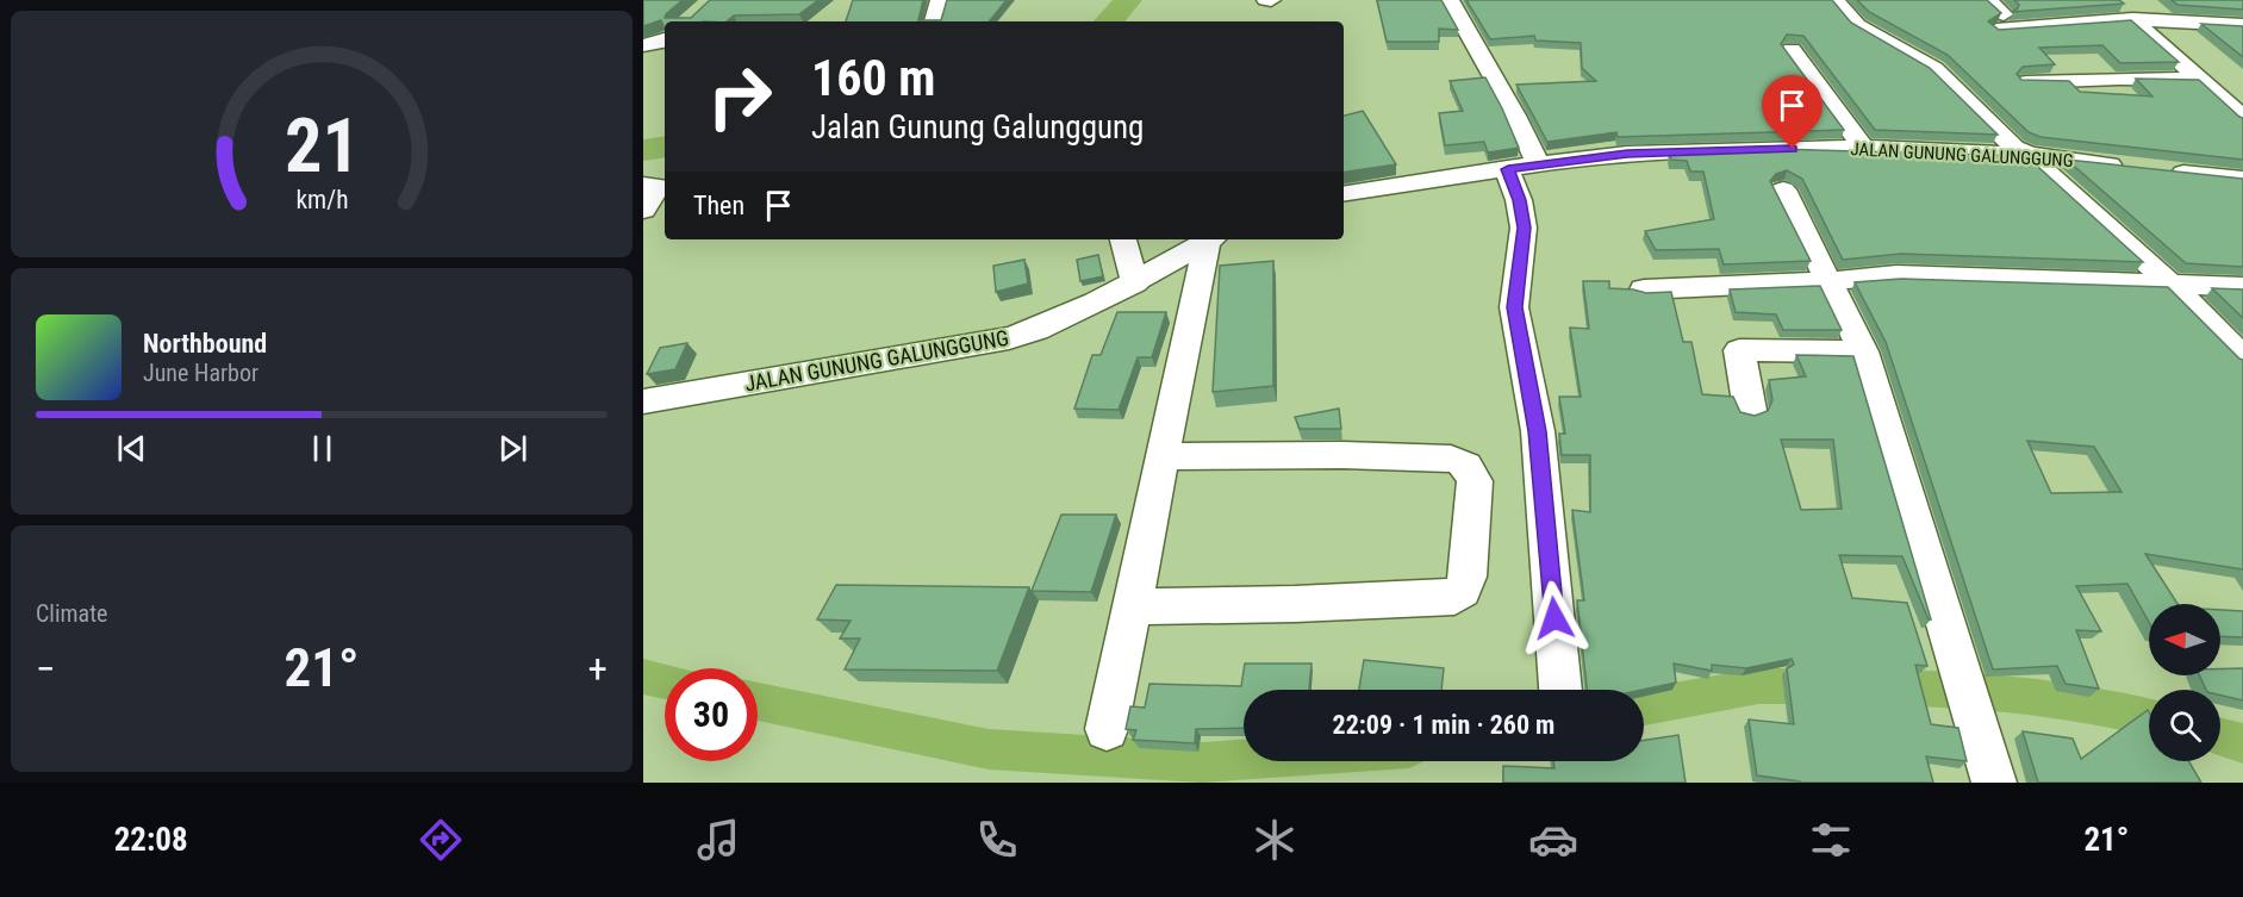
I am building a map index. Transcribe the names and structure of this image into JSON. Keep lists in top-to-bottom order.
{
  "streets": {
    "street": ["JALAN GUNUNG GALUNGGUNG"]
  },
  "north": "left",
  "page": {
    "turn": ["160 m", "Jalan Gunung Galunggung"],
    "then": "Then",
    "song": ["Northbound", "June Harbor"],
    "tile": "Climate",
    "heat": ["−", "21°", "+"],
    "limit": "30",
    "trip": "22:09 · 1 min · 260 m",
    "tabs": ["22:08", "21°"],
    "gauge": ["21", "km/h"]
  }
}
